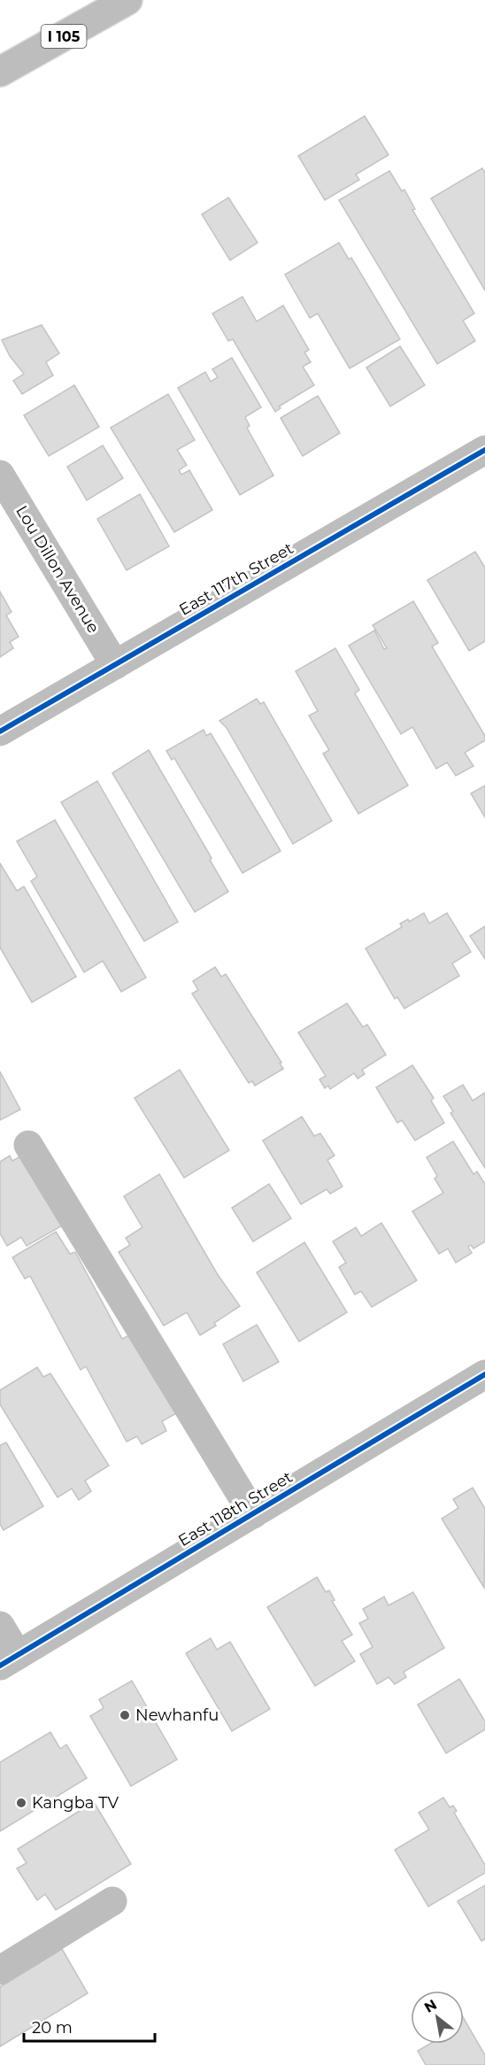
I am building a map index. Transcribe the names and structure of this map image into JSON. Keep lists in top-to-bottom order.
{
  "streets": {
    "main road": [
      "I 105",
      "Lou Dillon Avenue",
      "East 117th Street",
      "East 118th Street"
    ]
  },
  "crossings": [
    ["Lou Dillon Avenue", "East 117th Street"]
  ],
  "places": ["Newhanfu", "Kangba TV"],
  "scale_bar": "20 m",
  "north": "top left"
}
